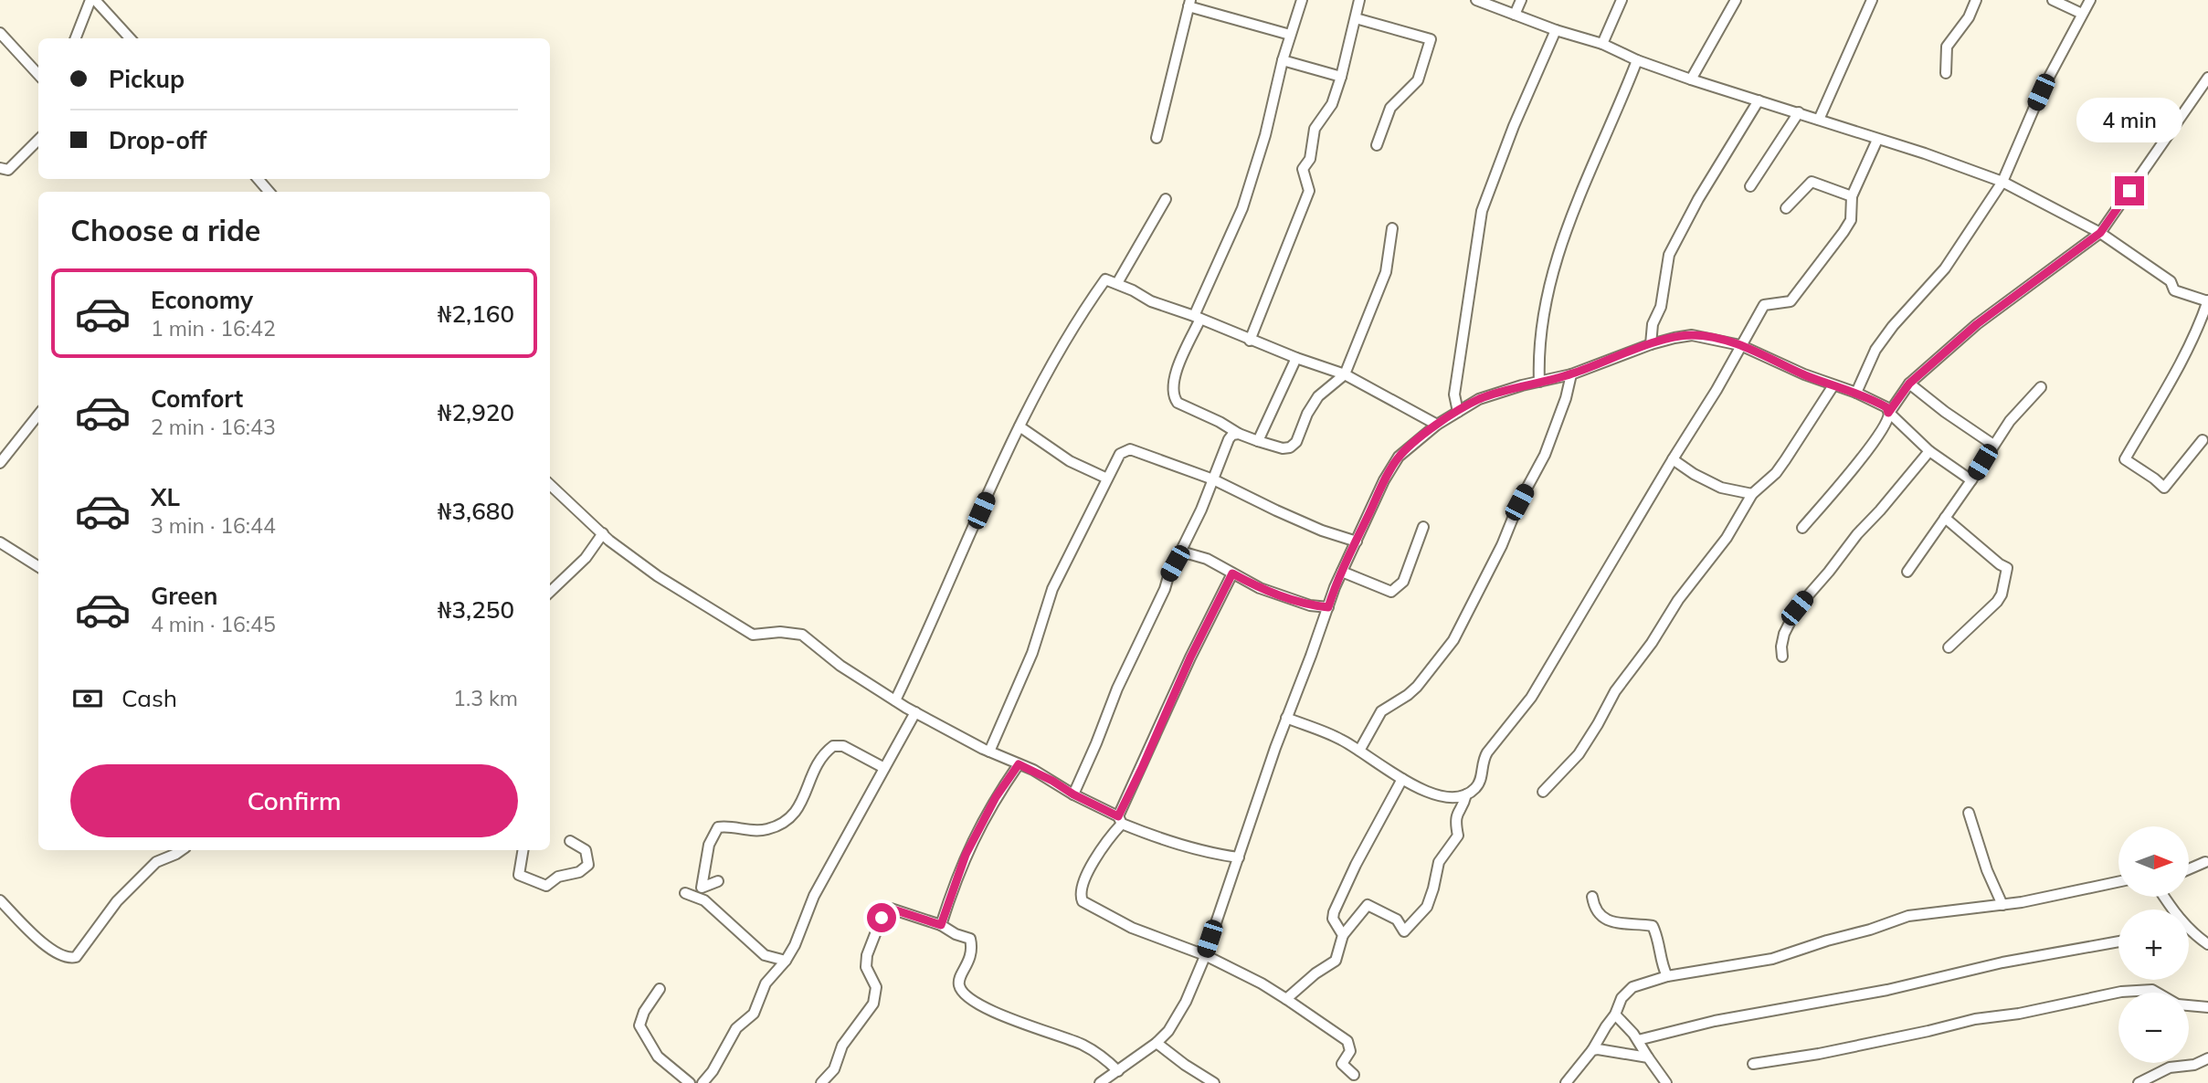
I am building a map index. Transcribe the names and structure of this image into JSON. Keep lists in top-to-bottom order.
{
  "north": "right",
  "page": {
    "banner": ["Pickup", "Drop-off"],
    "bubble": "4 min",
    "heading": "Choose a ride",
    "list": [
      {
        "name": "Economy",
        "note": "1 min · 16:42",
        "value": "₦2,160"
      },
      {
        "name": "Comfort",
        "note": "2 min · 16:43",
        "value": "₦2,920"
      },
      {
        "name": "XL",
        "note": "3 min · 16:44",
        "value": "₦3,680"
      },
      {
        "name": "Green",
        "note": "4 min · 16:45",
        "value": "₦3,250"
      }
    ],
    "pay": ["Cash", "1.3 km"],
    "buttons": "Confirm",
    "map_buttons": ["+", "−"]
  }
}
